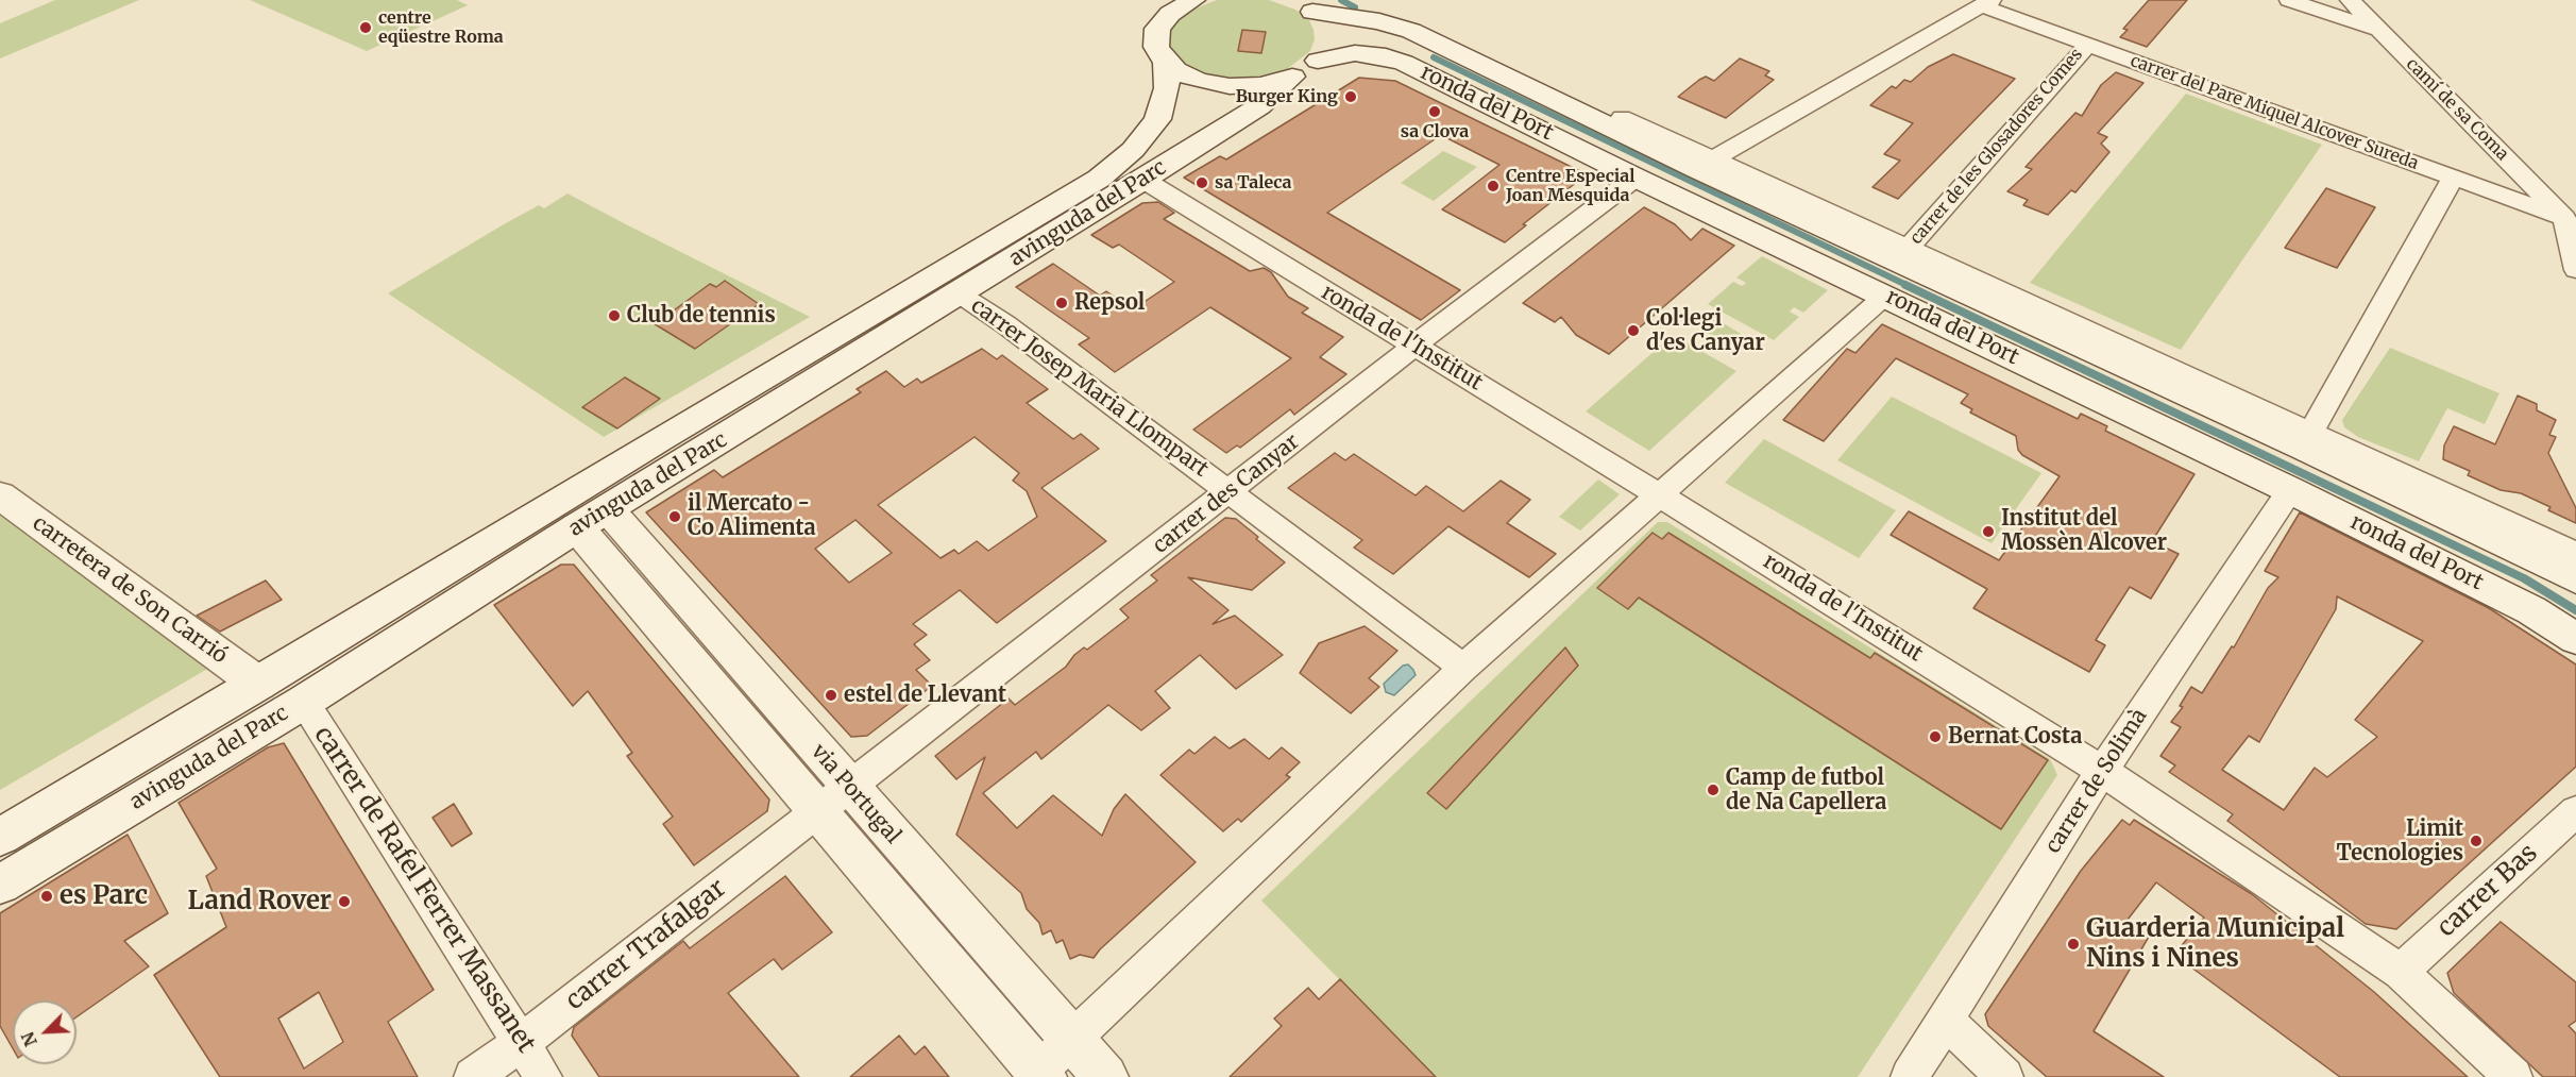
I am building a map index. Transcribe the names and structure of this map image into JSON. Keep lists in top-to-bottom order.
{
  "streets": {
    "main road": [
      "ronda del Port",
      "avinguda del Parc",
      "carretera de Son Carrió",
      "via Portugal"
    ],
    "street": [
      "camí de sa Coma",
      "carrer del Pare Miquel Alcover Sureda",
      "carrer de les Glosadores Comes",
      "ronda de l'Institut",
      "carrer Josep Maria Llompart",
      "carrer des Canyar",
      "carrer de Solimà",
      "carrer de Rafel Ferrer Massanet",
      "carrer Bas",
      "carrer Trafalgar"
    ]
  },
  "crossings": [
    ["ronda del Port", "carrer de les Glosadores Comes"],
    ["ronda del Port", "carrer des Canyar"],
    ["ronda del Port", "carrer de Solimà"],
    ["camí de sa Coma", "carrer del Pare Miquel Alcover Sureda"],
    ["carrer del Pare Miquel Alcover Sureda", "carrer de les Glosadores Comes"],
    ["avinguda del Parc", "ronda de l'Institut"],
    ["avinguda del Parc", "carrer Josep Maria Llompart"],
    ["avinguda del Parc", "carretera de Son Carrió"],
    ["avinguda del Parc", "via Portugal"],
    ["avinguda del Parc", "carrer de Rafel Ferrer Massanet"],
    ["ronda de l'Institut", "carrer des Canyar"],
    ["ronda de l'Institut", "carrer de Solimà"],
    ["ronda de l'Institut", "carrer Bas"],
    ["carrer Josep Maria Llompart", "carrer des Canyar"],
    ["carrer des Canyar", "via Portugal"],
    ["carrer des Canyar", "carrer Trafalgar"],
    ["via Portugal", "carrer Trafalgar"],
    ["carrer de Rafel Ferrer Massanet", "carrer Trafalgar"]
  ],
  "places": [
    "centre eqüestre Roma",
    "Burger King",
    "sa Clova",
    "sa Taleca",
    "Centre Especial Joan Mesquida",
    "Repsol",
    "Club de tennis",
    "Col·legi d'es Canyar",
    "il Mercato - Co Alimenta",
    "Institut del Mossèn Alcover",
    "estel de Llevant",
    "Bernat Costa",
    "Camp de futbol de Na Capellera",
    "Limit Tecnologies",
    "es Parc",
    "Land Rover",
    "Guarderia Municipal Nins i Nines"
  ],
  "north": "bottom left"
}
